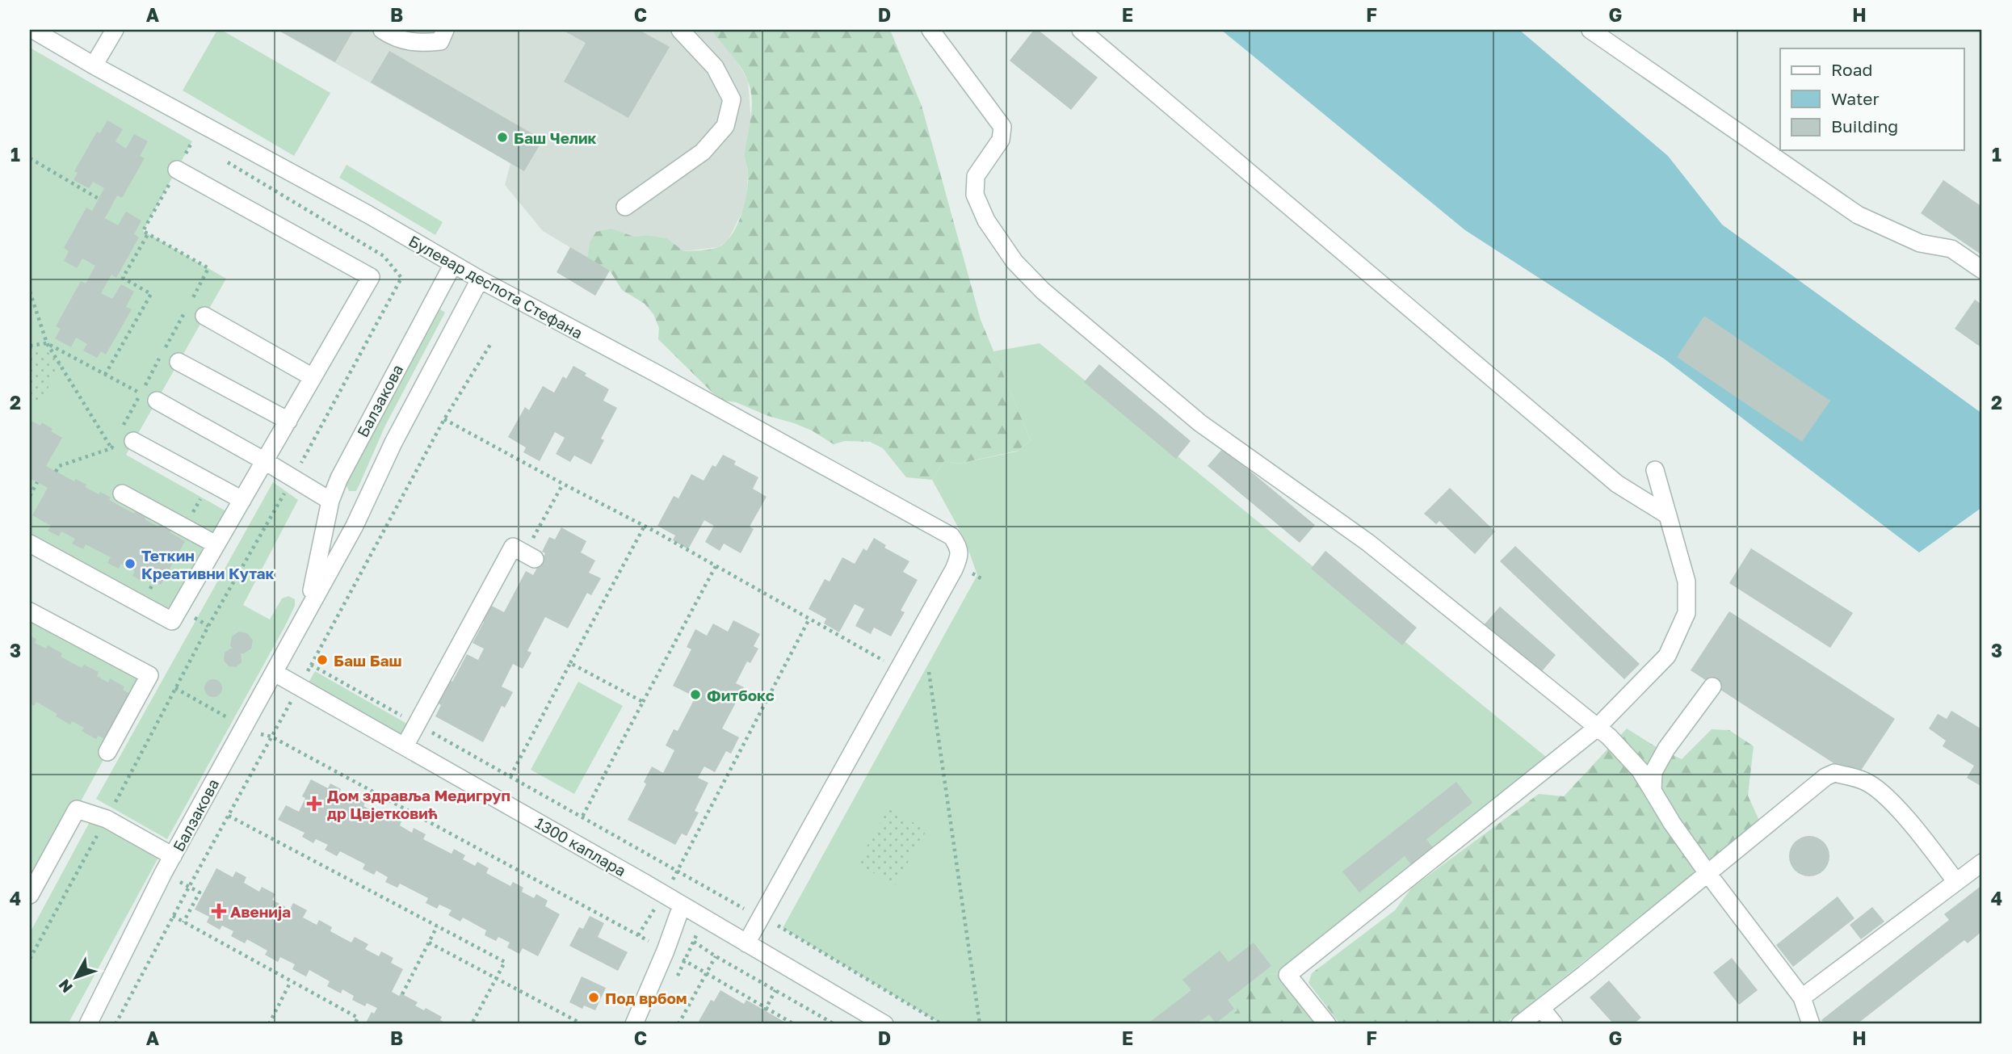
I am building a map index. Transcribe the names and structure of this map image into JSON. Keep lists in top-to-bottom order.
{
  "streets": {
    "street": ["Булевар деспота Стефана", "Балзакова", "1300 каплара"]
  },
  "crossings": [
    ["Булевар деспота Стефана", "Балзакова"],
    ["Балзакова", "1300 каплара"]
  ],
  "places": {
    "other": [
      "Баш Челик",
      "Теткин Креативни Кутак",
      "Баш Баш",
      "Фитбокс",
      "Под врбом"
    ],
    "health": ["Дом здравља Медигруп др Цвјетковић", "Авенија"]
  },
  "legend": ["Road", "Water", "Building"],
  "north": "bottom left",
  "grid": {
    "columns": [
      "A",
      "B",
      "C",
      "D",
      "E",
      "F",
      "G",
      "H"
    ],
    "rows": [
      "1",
      "2",
      "3",
      "4"
    ]
  }
}
